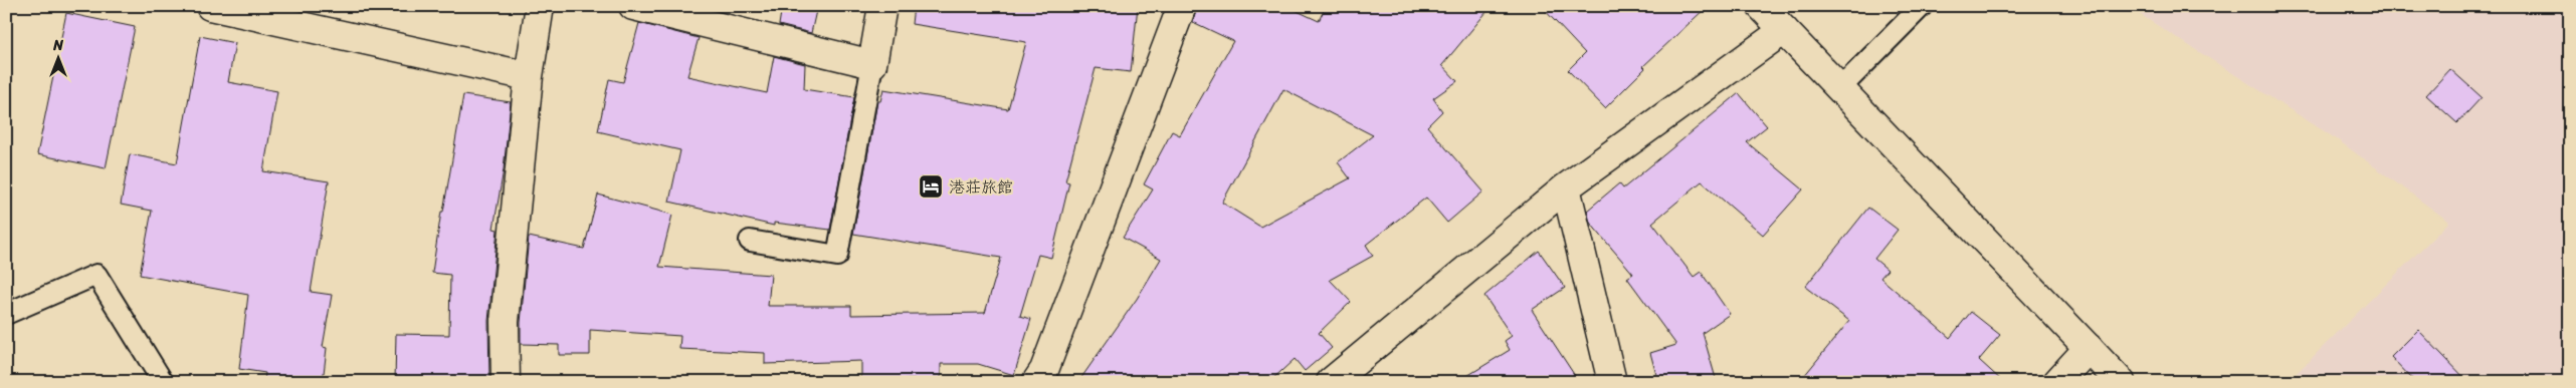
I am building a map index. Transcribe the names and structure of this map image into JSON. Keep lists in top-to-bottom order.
{
  "places": {
    "hotel": ["港荘旅館"]
  },
  "north": "top"
}
